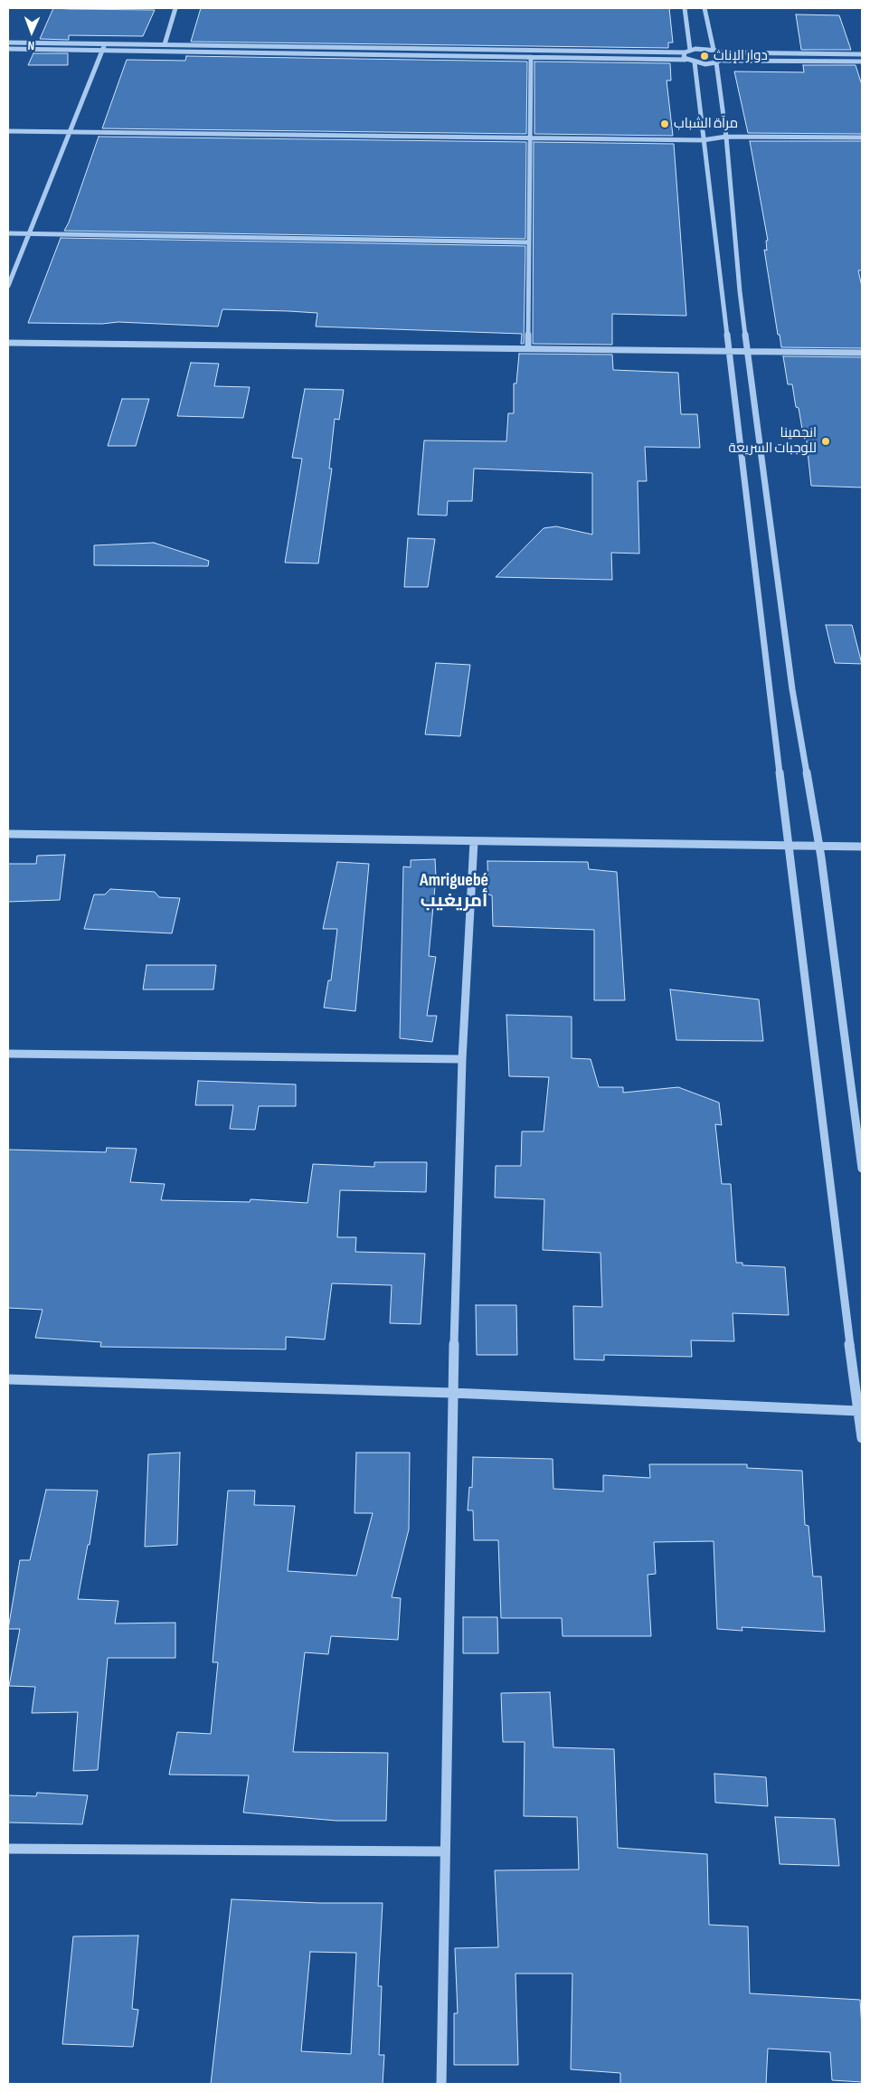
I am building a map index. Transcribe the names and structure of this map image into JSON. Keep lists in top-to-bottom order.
{
  "districts": ["Amriguebé أمريغيب"],
  "places": ["دوار الإناث", "مرآة الشباب", "انجمينا للوجبات السريعة"],
  "north": "bottom"
}
